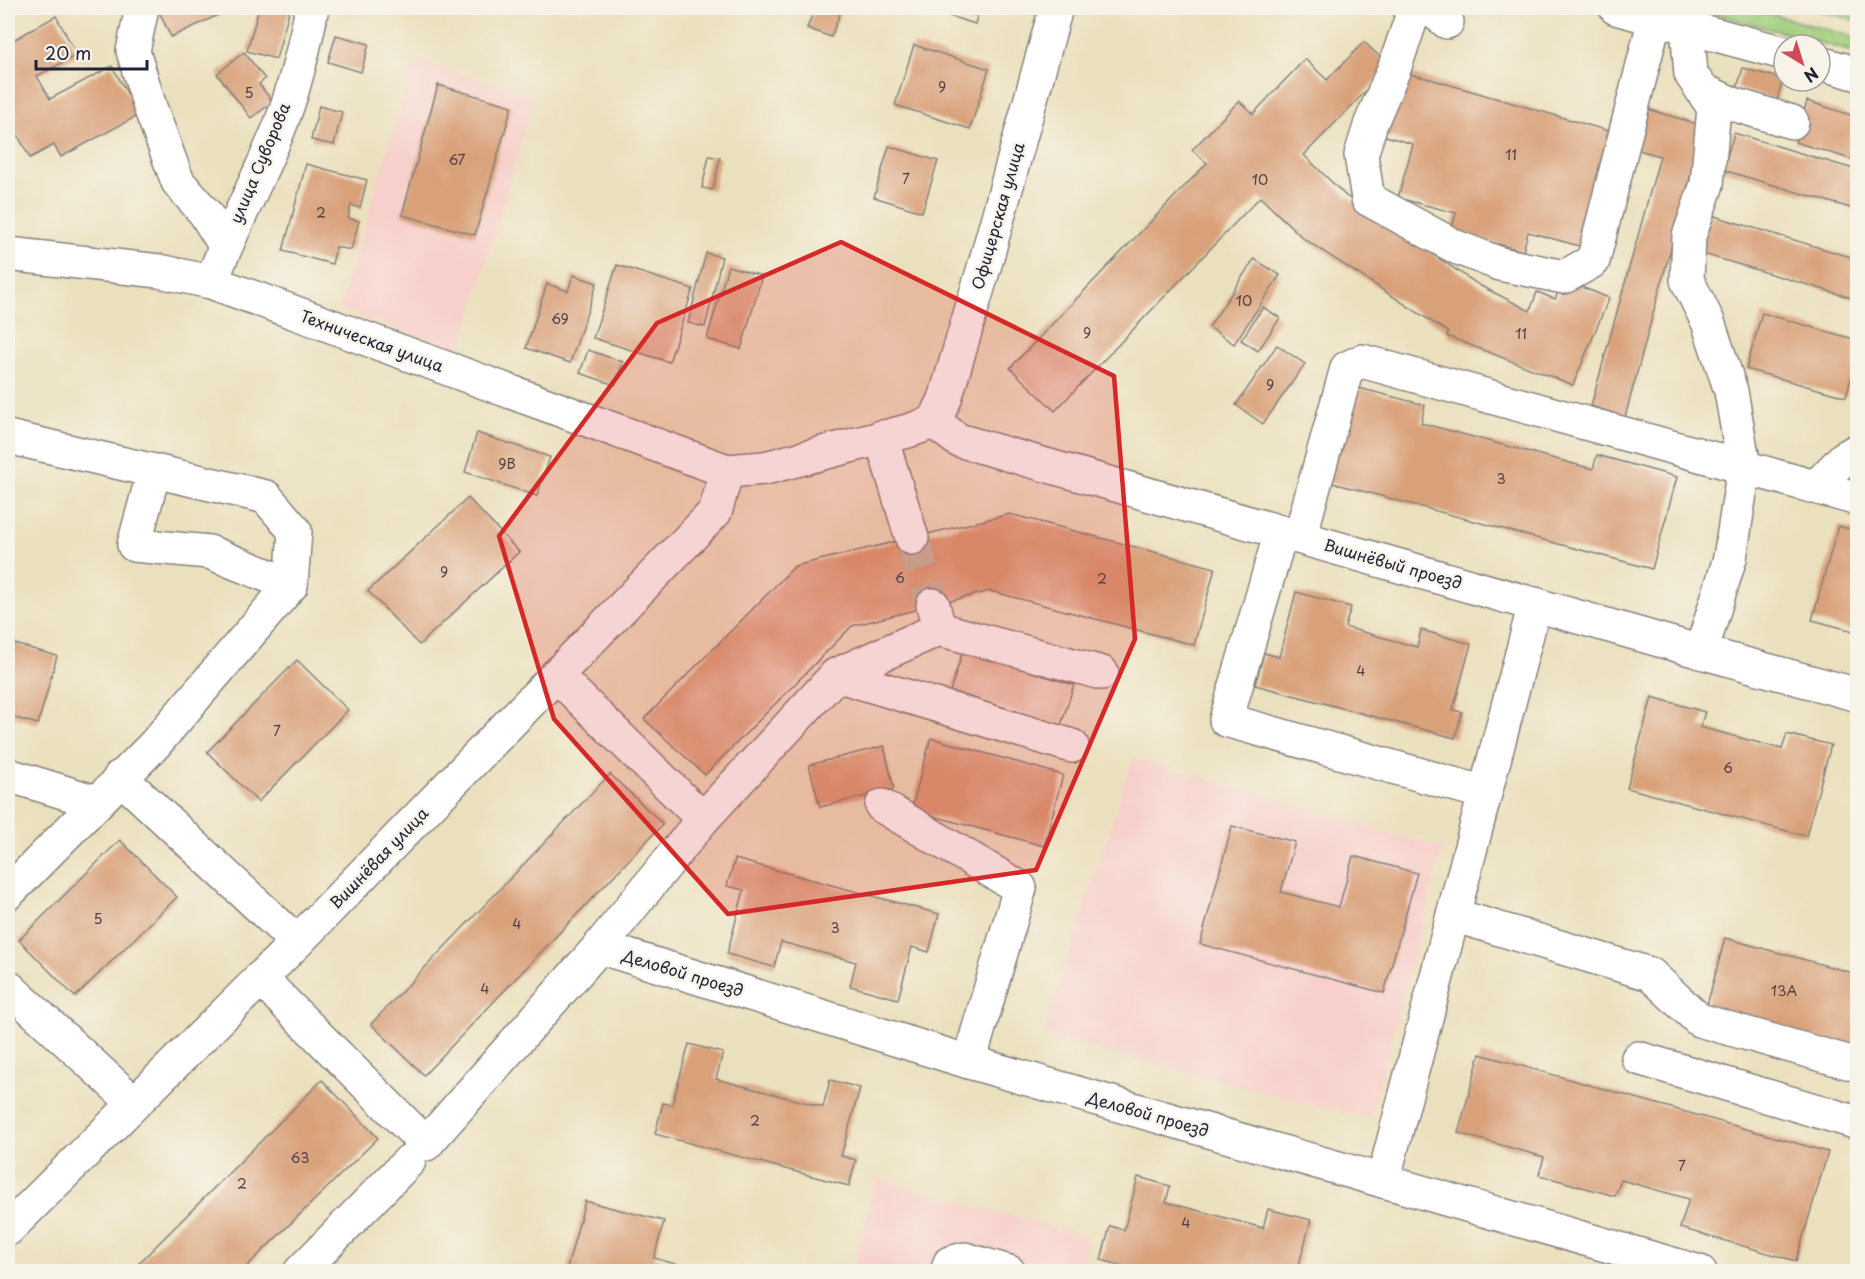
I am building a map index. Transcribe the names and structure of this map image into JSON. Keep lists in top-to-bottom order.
{
  "streets": {
    "street": [
      "улица Суворова",
      "Офицерская улица",
      "Техническая улица",
      "Вишнёвый проезд",
      "Вишнёвая улица",
      "Деловой проезд"
    ]
  },
  "crossings": [
    ["улица Суворова", "Техническая улица"],
    ["Офицерская улица", "Вишнёвый проезд"],
    ["Техническая улица", "Вишнёвая улица"]
  ],
  "house_numbers": [
    "9",
    "5",
    "11",
    "67",
    "7",
    "10",
    "2",
    "10",
    "69",
    "9",
    "11",
    "9",
    "9В",
    "3",
    "9",
    "6",
    "2",
    "4",
    "7",
    "6",
    "5",
    "4",
    "3",
    "4",
    "13А",
    "2",
    "63",
    "7",
    "2",
    "4"
  ],
  "scale_bar": "20 m",
  "north": "bottom right"
}
